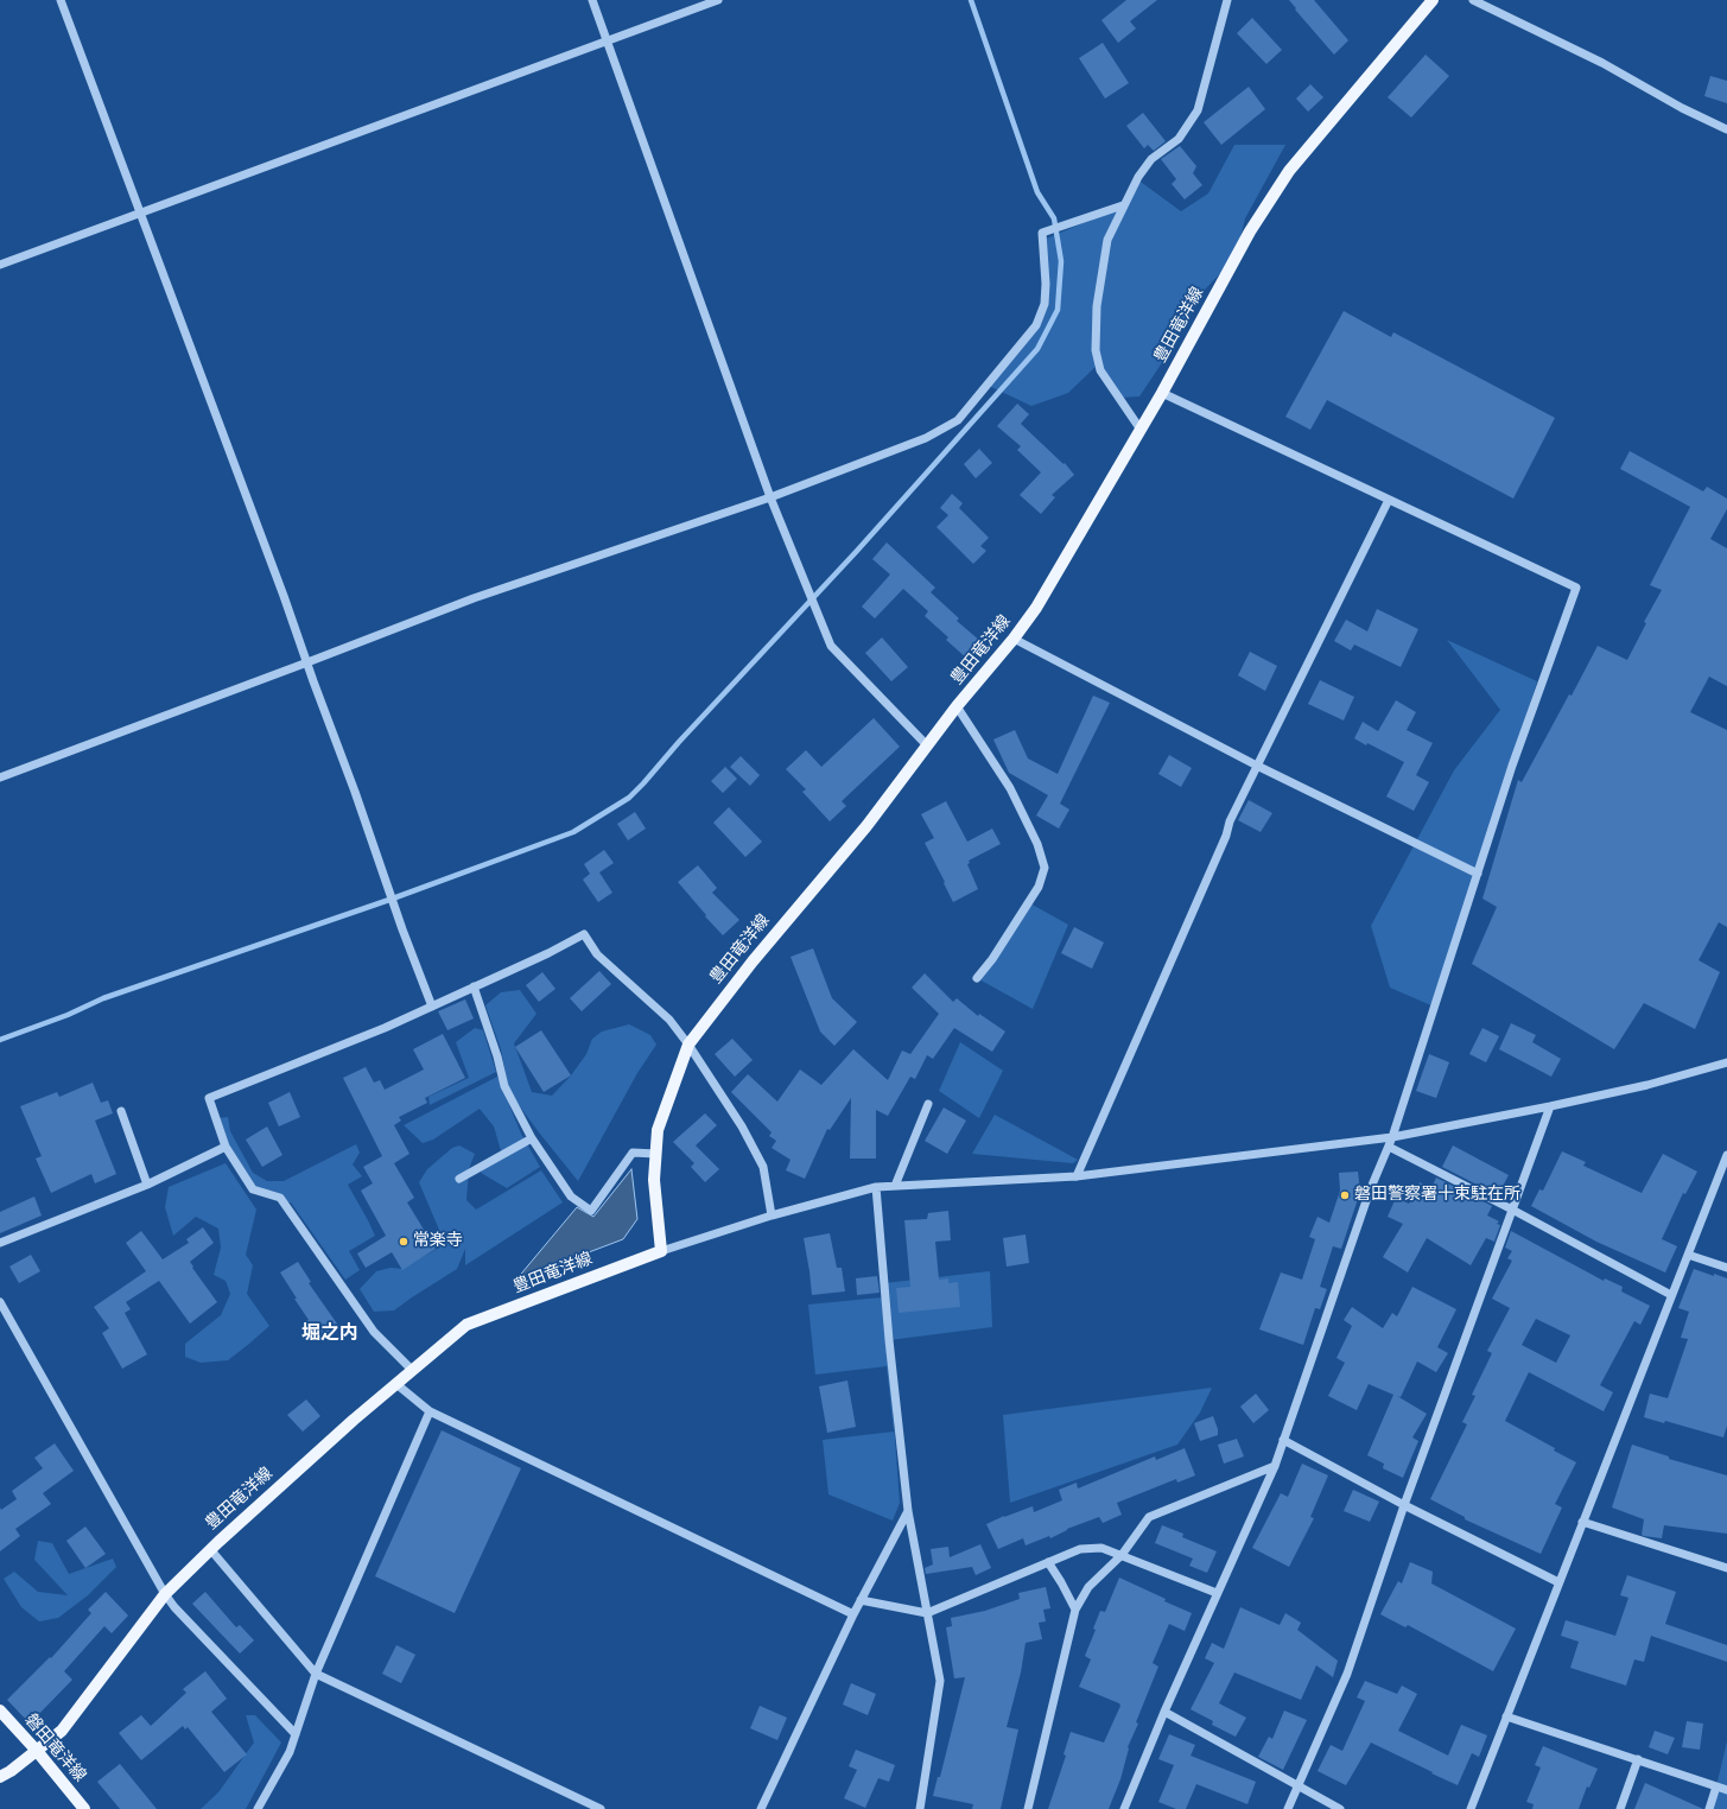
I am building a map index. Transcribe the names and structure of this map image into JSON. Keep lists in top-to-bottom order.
{
  "streets": {
    "main road": ["豊田竜洋線", "磐田竜洋線"]
  },
  "crossings": [
    ["豊田竜洋線", "磐田竜洋線"]
  ],
  "districts": ["堀之内"],
  "places": ["磐田警察署十束駐在所", "常楽寺"]
}
